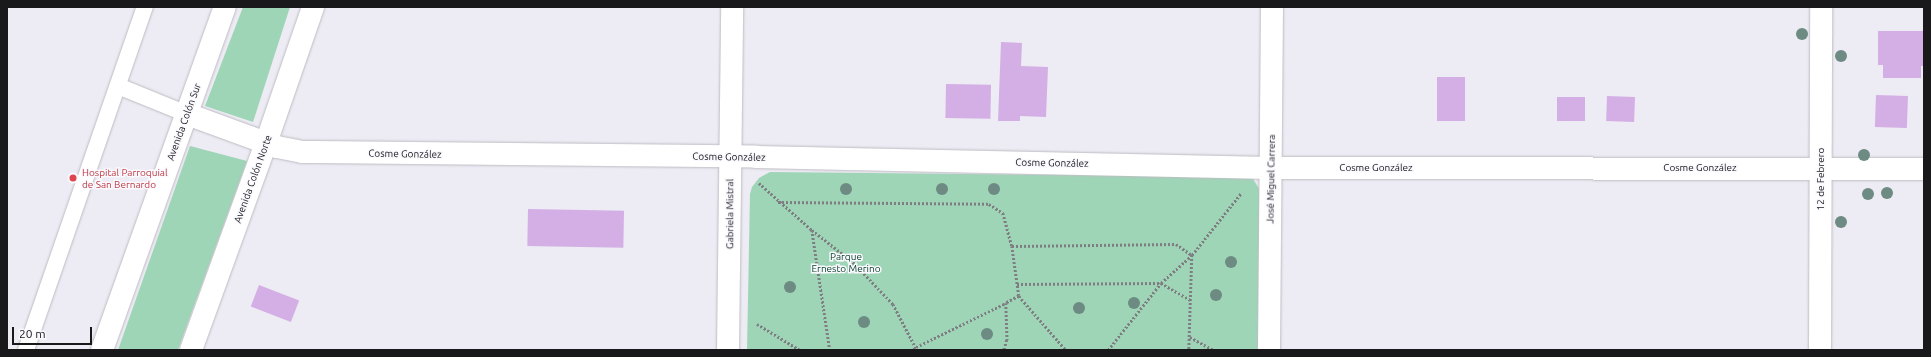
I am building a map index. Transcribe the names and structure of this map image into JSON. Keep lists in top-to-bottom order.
{
  "streets": {
    "street": [
      "Avenida Colón Sur",
      "Cosme González",
      "Avenida Colón Norte",
      "José Miguel Carrera",
      "12 de Febrero",
      "Gabriela Mistral"
    ]
  },
  "crossings": [
    ["Avenida Colón Sur", "Cosme González"],
    ["Cosme González", "Avenida Colón Norte"],
    ["Cosme González", "José Miguel Carrera"],
    ["Cosme González", "12 de Febrero"],
    ["Cosme González", "Gabriela Mistral"]
  ],
  "parks": ["Parque Ernesto Merino"],
  "places": ["Hospital Parroquial de San Bernardo"],
  "scale_bar": "20 m"
}
